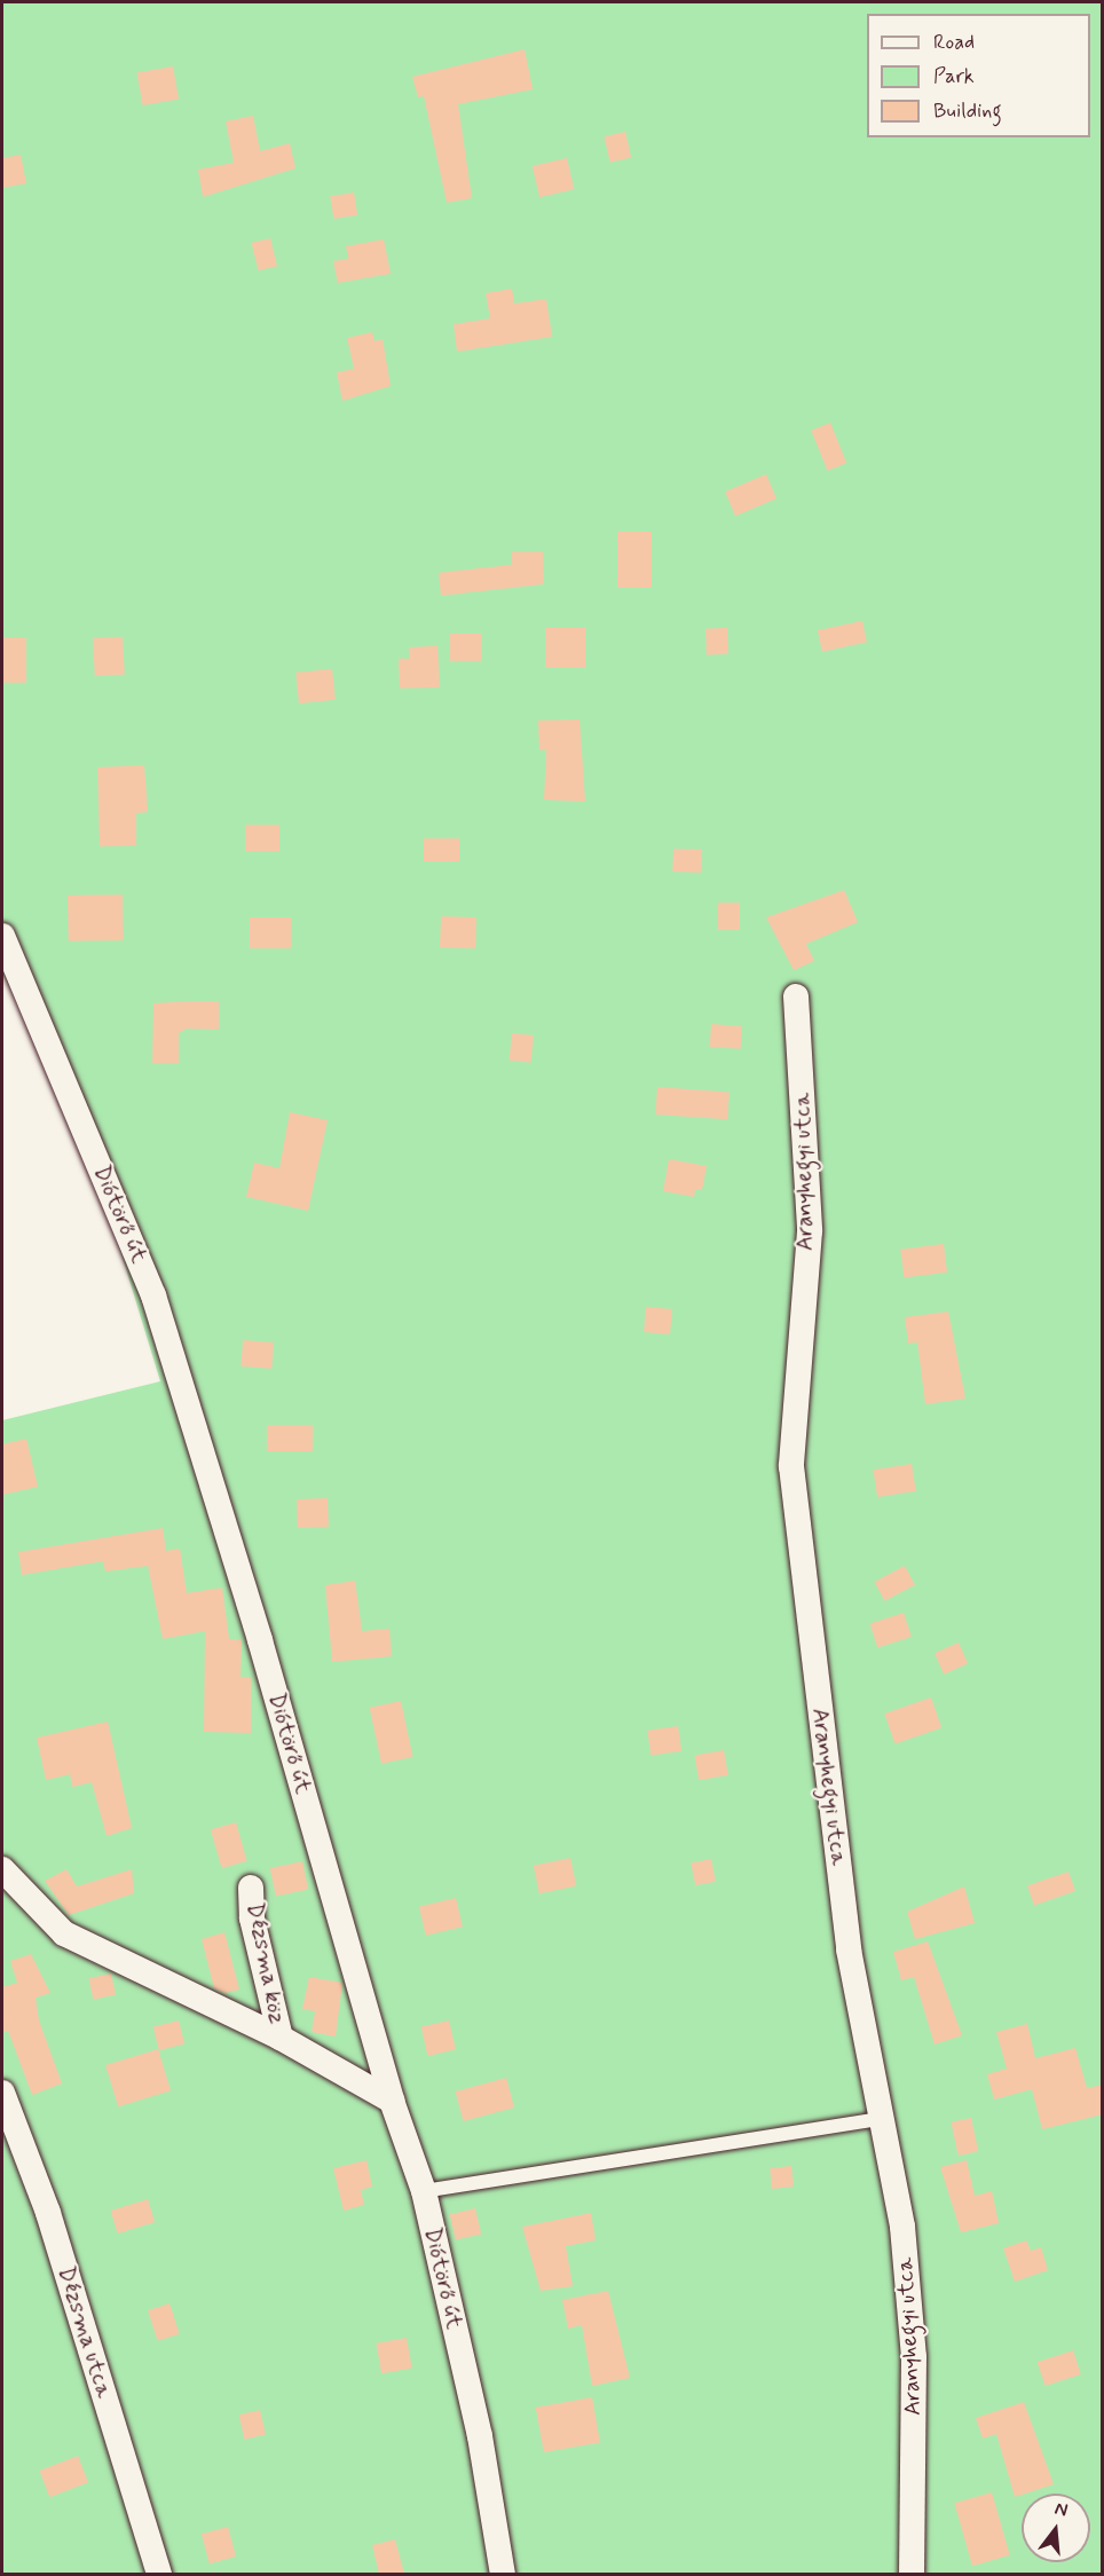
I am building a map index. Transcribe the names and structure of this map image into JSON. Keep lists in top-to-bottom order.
{
  "streets": {
    "street": [
      "Aranyhegyi utca",
      "Diótörő út",
      "Dézsma köz",
      "Dézsma utca"
    ]
  },
  "legend": ["Road", "Park", "Building"],
  "north": "top"
}
